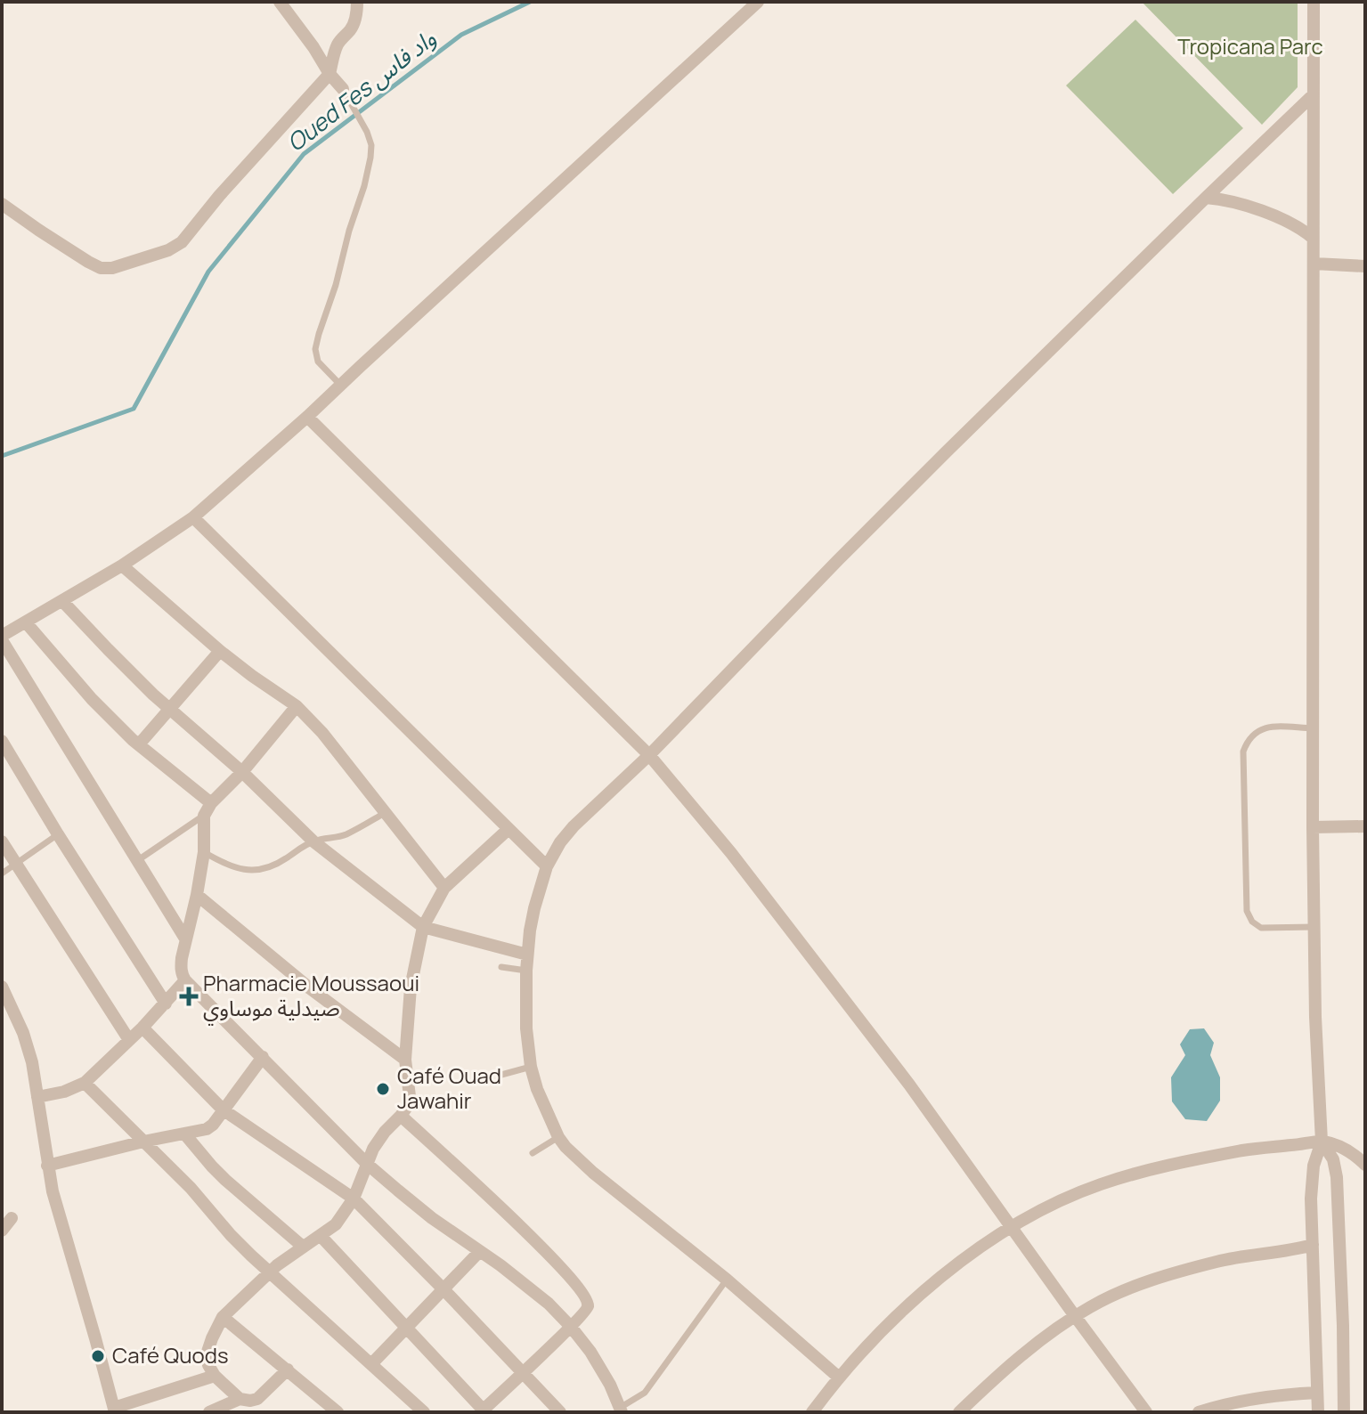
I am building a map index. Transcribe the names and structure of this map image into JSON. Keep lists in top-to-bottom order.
{
  "water": ["Oued Fes واد فاس"],
  "parks": ["Tropicana Parc"],
  "places": {
    "health": ["Pharmacie Moussaoui صيدلية موساوي"],
    "other": ["Café Ouad Jawahir", "Café Quods"]
  }
}
